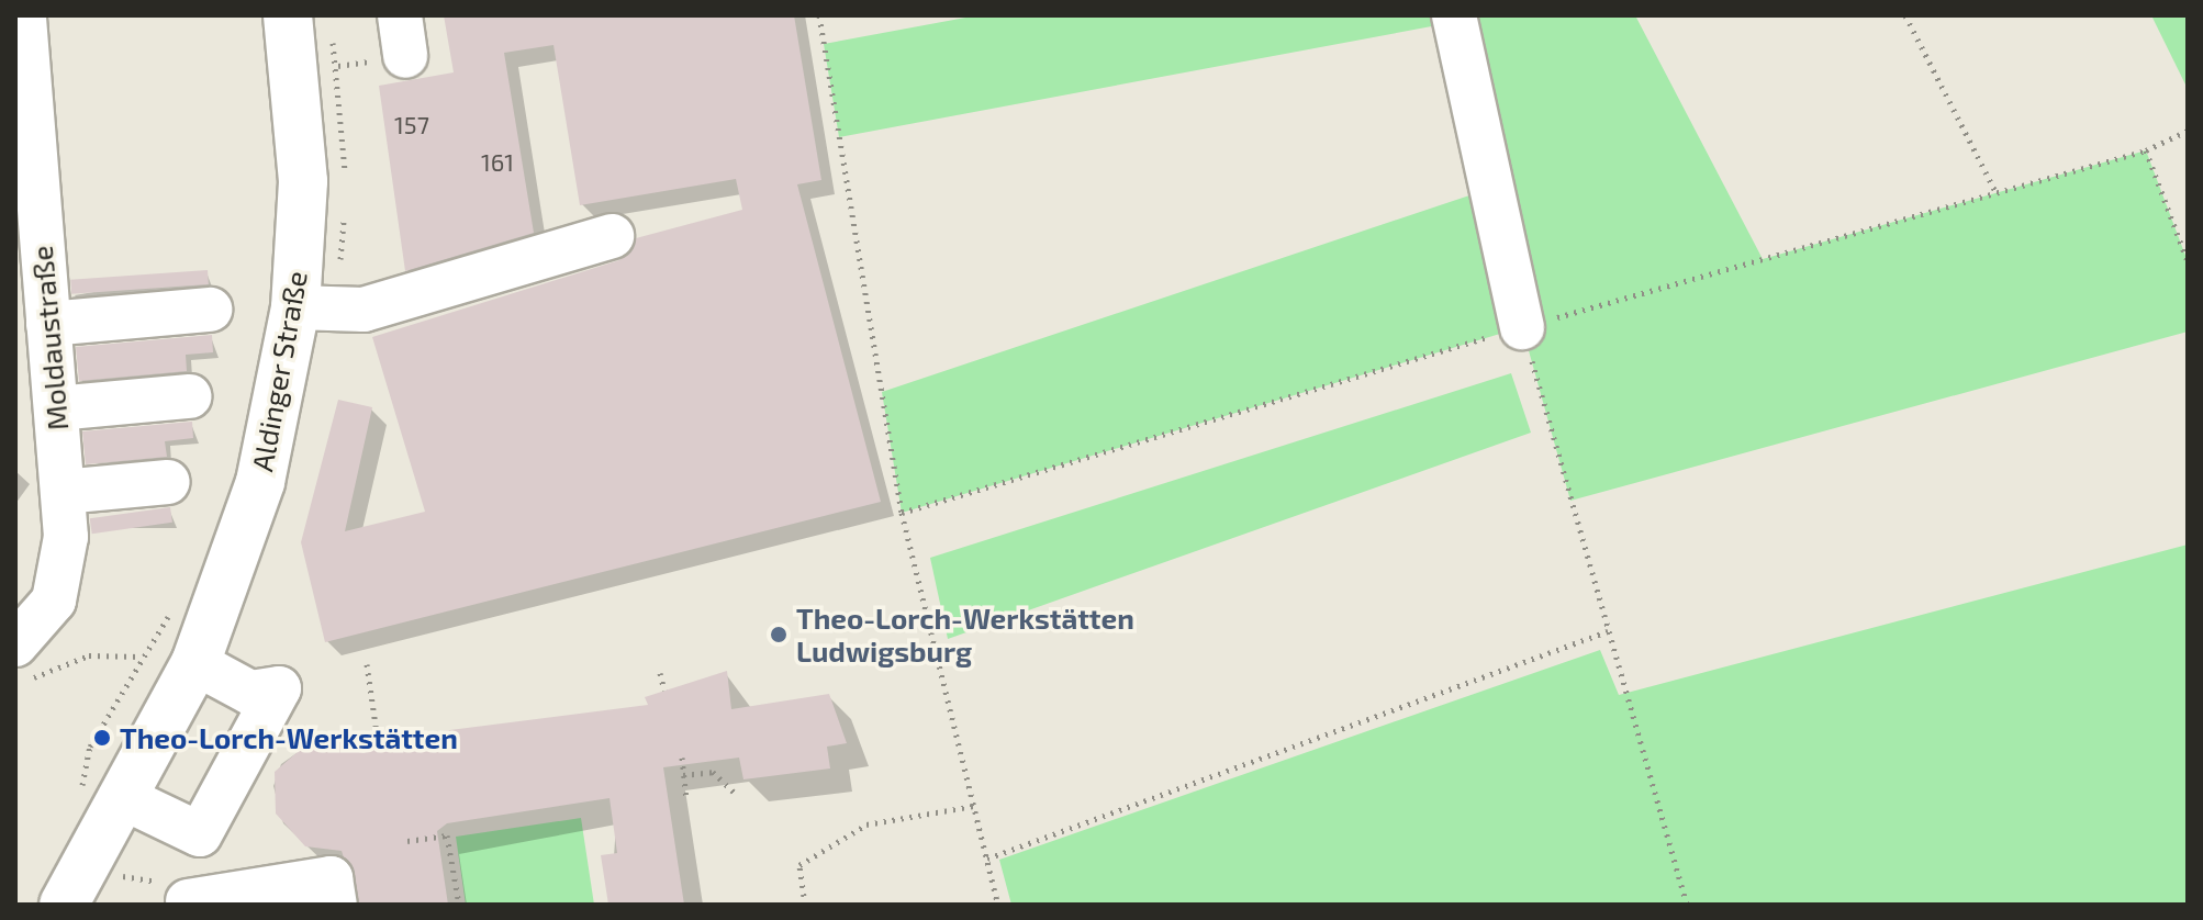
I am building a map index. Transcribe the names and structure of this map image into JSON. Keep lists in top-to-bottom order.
{
  "streets": {
    "main road": ["Aldinger Straße"],
    "street": ["Moldaustraße"]
  },
  "places": ["Theo-Lorch-Werkstätten Ludwigsburg", "Theo-Lorch-Werkstätten"],
  "house_numbers": ["157", "161"]
}
